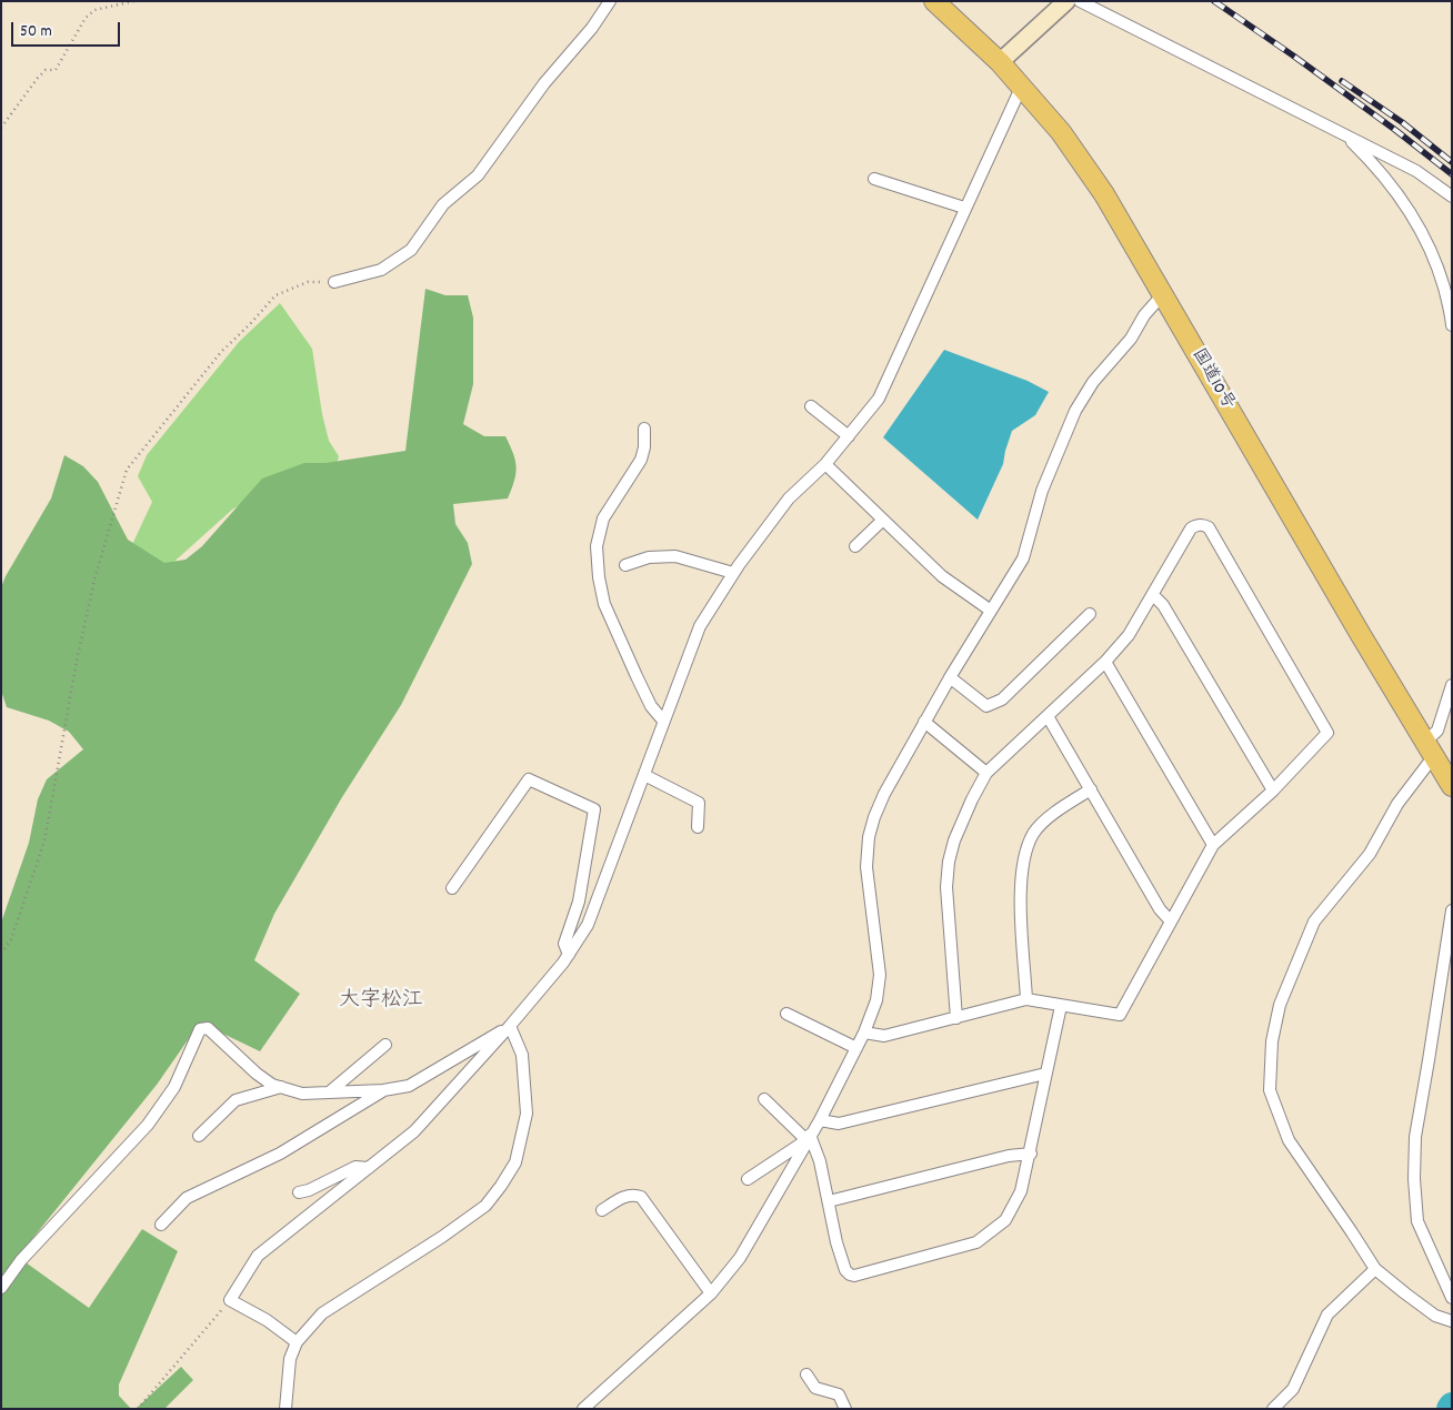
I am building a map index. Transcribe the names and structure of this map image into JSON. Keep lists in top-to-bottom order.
{
  "streets": {
    "highway": ["国道10号"]
  },
  "districts": ["大字松江"],
  "scale_bar": "50 m"
}
